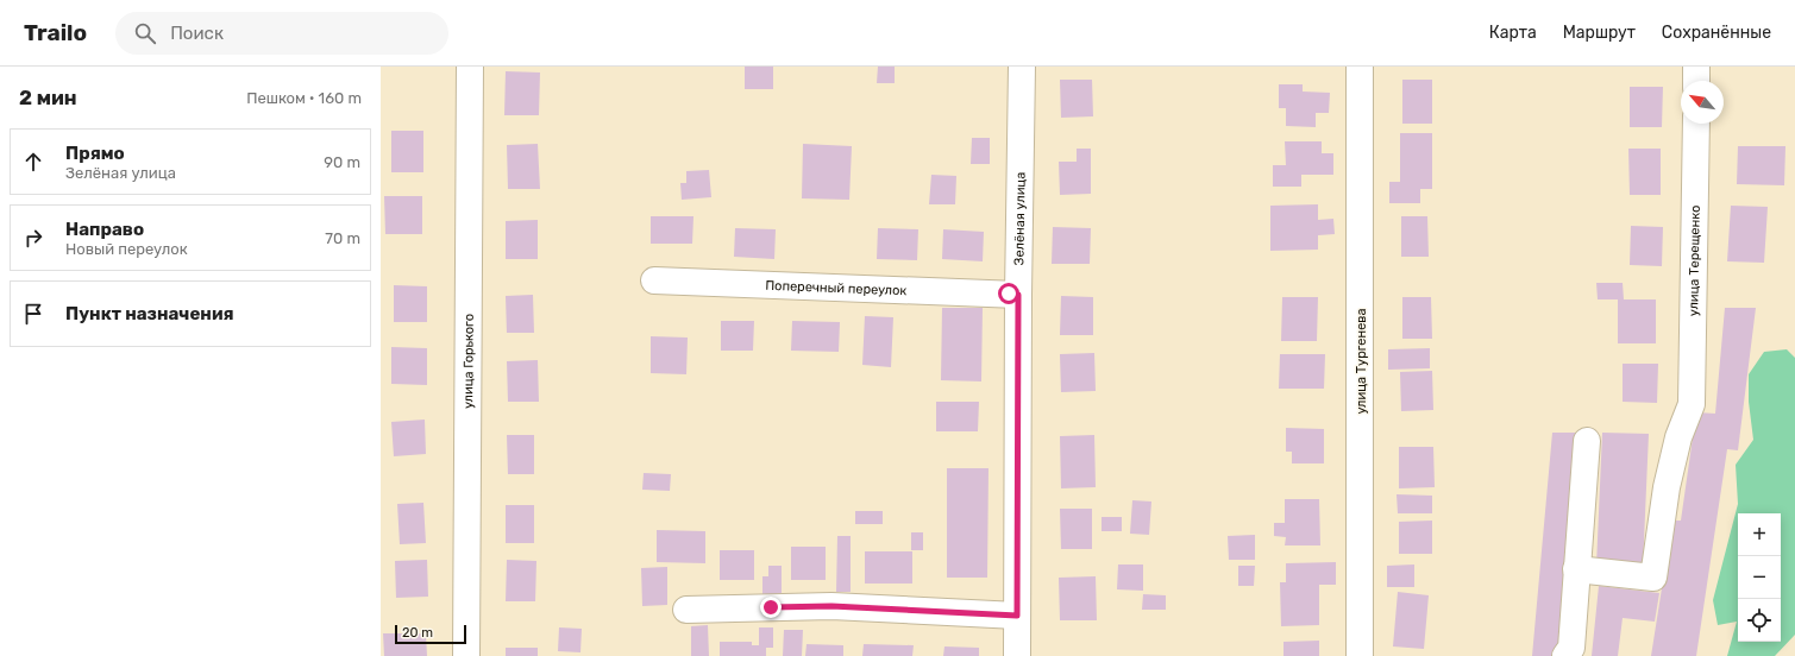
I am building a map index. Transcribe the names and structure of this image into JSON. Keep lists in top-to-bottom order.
{
  "streets": {
    "street": [
      "Зелёная улица",
      "улица Терещенко",
      "Поперечный переулок",
      "улица Горького",
      "улица Тургенева"
    ]
  },
  "crossings": [
    ["Зелёная улица", "Поперечный переулок"]
  ],
  "scale_bar": "20 m",
  "north": "top left",
  "page": {
    "header": "Trailo",
    "search": "Поиск",
    "nav": ["Карта", "Маршрут", "Сохранённые"],
    "heading": ["2 мин", "Пешком · 160 m"],
    "list": [
      ["Прямо", "Зелёная улица", "90 m"],
      ["Направо", "Новый переулок", "70 m"],
      "Пункт назначения"
    ],
    "map_buttons": ["+", "−"],
    "scale": "20 m"
  }
}
